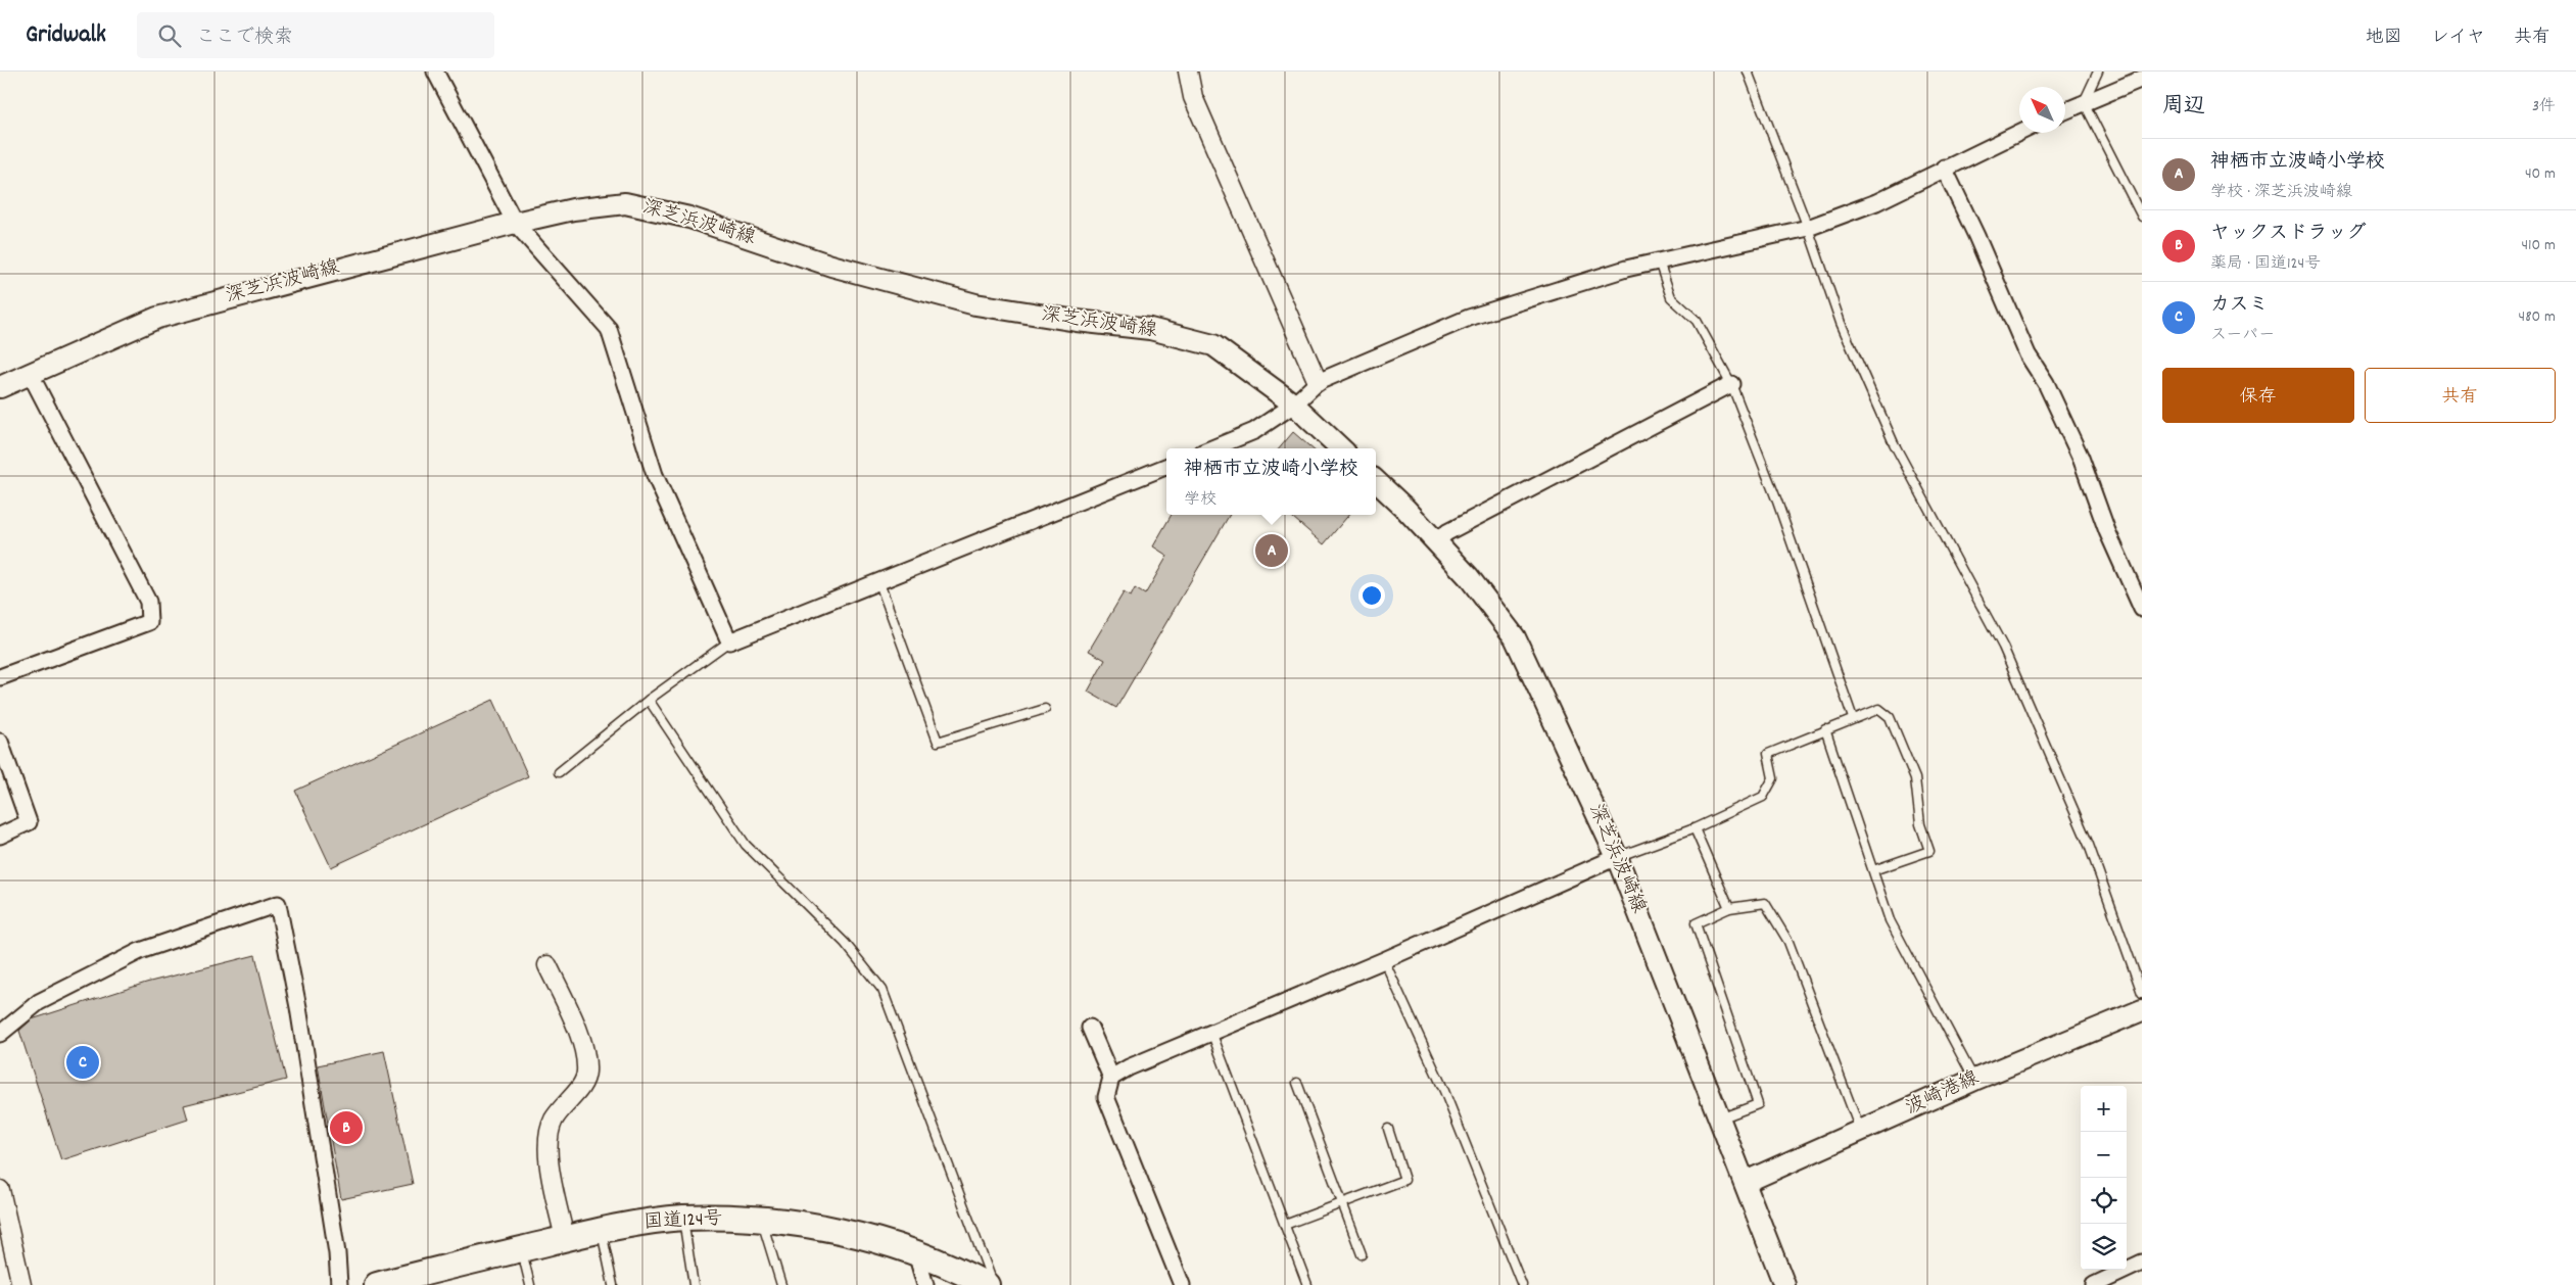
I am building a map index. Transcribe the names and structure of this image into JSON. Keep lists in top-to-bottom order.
{
  "streets": {
    "highway": ["国道124号"],
    "main road": ["深芝浜波崎線", "波崎港線"]
  },
  "crossings": [
    ["深芝浜波崎線", "波崎港線"]
  ],
  "north": "top left",
  "page": {
    "header": "Gridwalk",
    "search": "ここで検索",
    "nav": ["地図", "レイヤ", "共有"],
    "heading": ["周辺", "3件"],
    "list": [
      {
        "mark": "A",
        "name": "神栖市立波崎小学校",
        "note": "学校 · 深芝浜波崎線",
        "value": "40 m"
      },
      {
        "mark": "B",
        "name": "ヤックスドラッグ",
        "note": "薬局 · 国道124号",
        "value": "410 m"
      },
      {
        "mark": "C",
        "name": "カスミ",
        "note": "スーパー",
        "value": "480 m"
      }
    ],
    "buttons": ["保存", "共有"],
    "popup": ["神栖市立波崎小学校", "学校"],
    "pins": ["A", "C", "B"],
    "map_buttons": ["+", "−"]
  }
}
